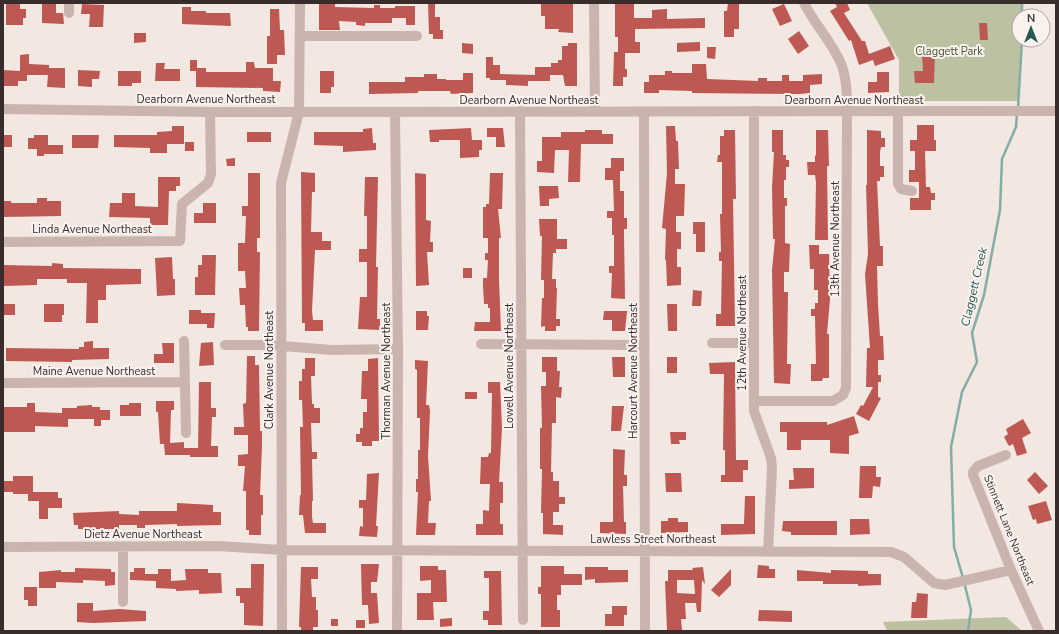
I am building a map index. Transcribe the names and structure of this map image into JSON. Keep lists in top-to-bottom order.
{
  "streets": {
    "street": [
      "Dearborn Avenue Northeast",
      "Linda Avenue Northeast",
      "13th Avenue Northeast",
      "12th Avenue Northeast",
      "Lowell Avenue Northeast",
      "Clark Avenue Northeast",
      "Maine Avenue Northeast",
      "Thorman Avenue Northeast",
      "Harcourt Avenue Northeast",
      "Stinnett Lane Northeast",
      "Dietz Avenue Northeast",
      "Lawless Street Northeast"
    ]
  },
  "crossings": [
    ["Dearborn Avenue Northeast", "Linda Avenue Northeast"],
    ["Dearborn Avenue Northeast", "13th Avenue Northeast"],
    ["Dearborn Avenue Northeast", "12th Avenue Northeast"],
    ["Dearborn Avenue Northeast", "Lowell Avenue Northeast"],
    ["Dearborn Avenue Northeast", "Clark Avenue Northeast"],
    ["Dearborn Avenue Northeast", "Thorman Avenue Northeast"],
    ["Dearborn Avenue Northeast", "Harcourt Avenue Northeast"],
    ["13th Avenue Northeast", "12th Avenue Northeast"],
    ["12th Avenue Northeast", "Lawless Street Northeast"],
    ["Lowell Avenue Northeast", "Lawless Street Northeast"],
    ["Clark Avenue Northeast", "Dietz Avenue Northeast"],
    ["Clark Avenue Northeast", "Lawless Street Northeast"],
    ["Thorman Avenue Northeast", "Lawless Street Northeast"],
    ["Harcourt Avenue Northeast", "Lawless Street Northeast"],
    ["Stinnett Lane Northeast", "Lawless Street Northeast"],
    ["Dietz Avenue Northeast", "Lawless Street Northeast"]
  ],
  "water": ["Claggett Creek"],
  "parks": ["Claggett Park"],
  "north": "top"
}
